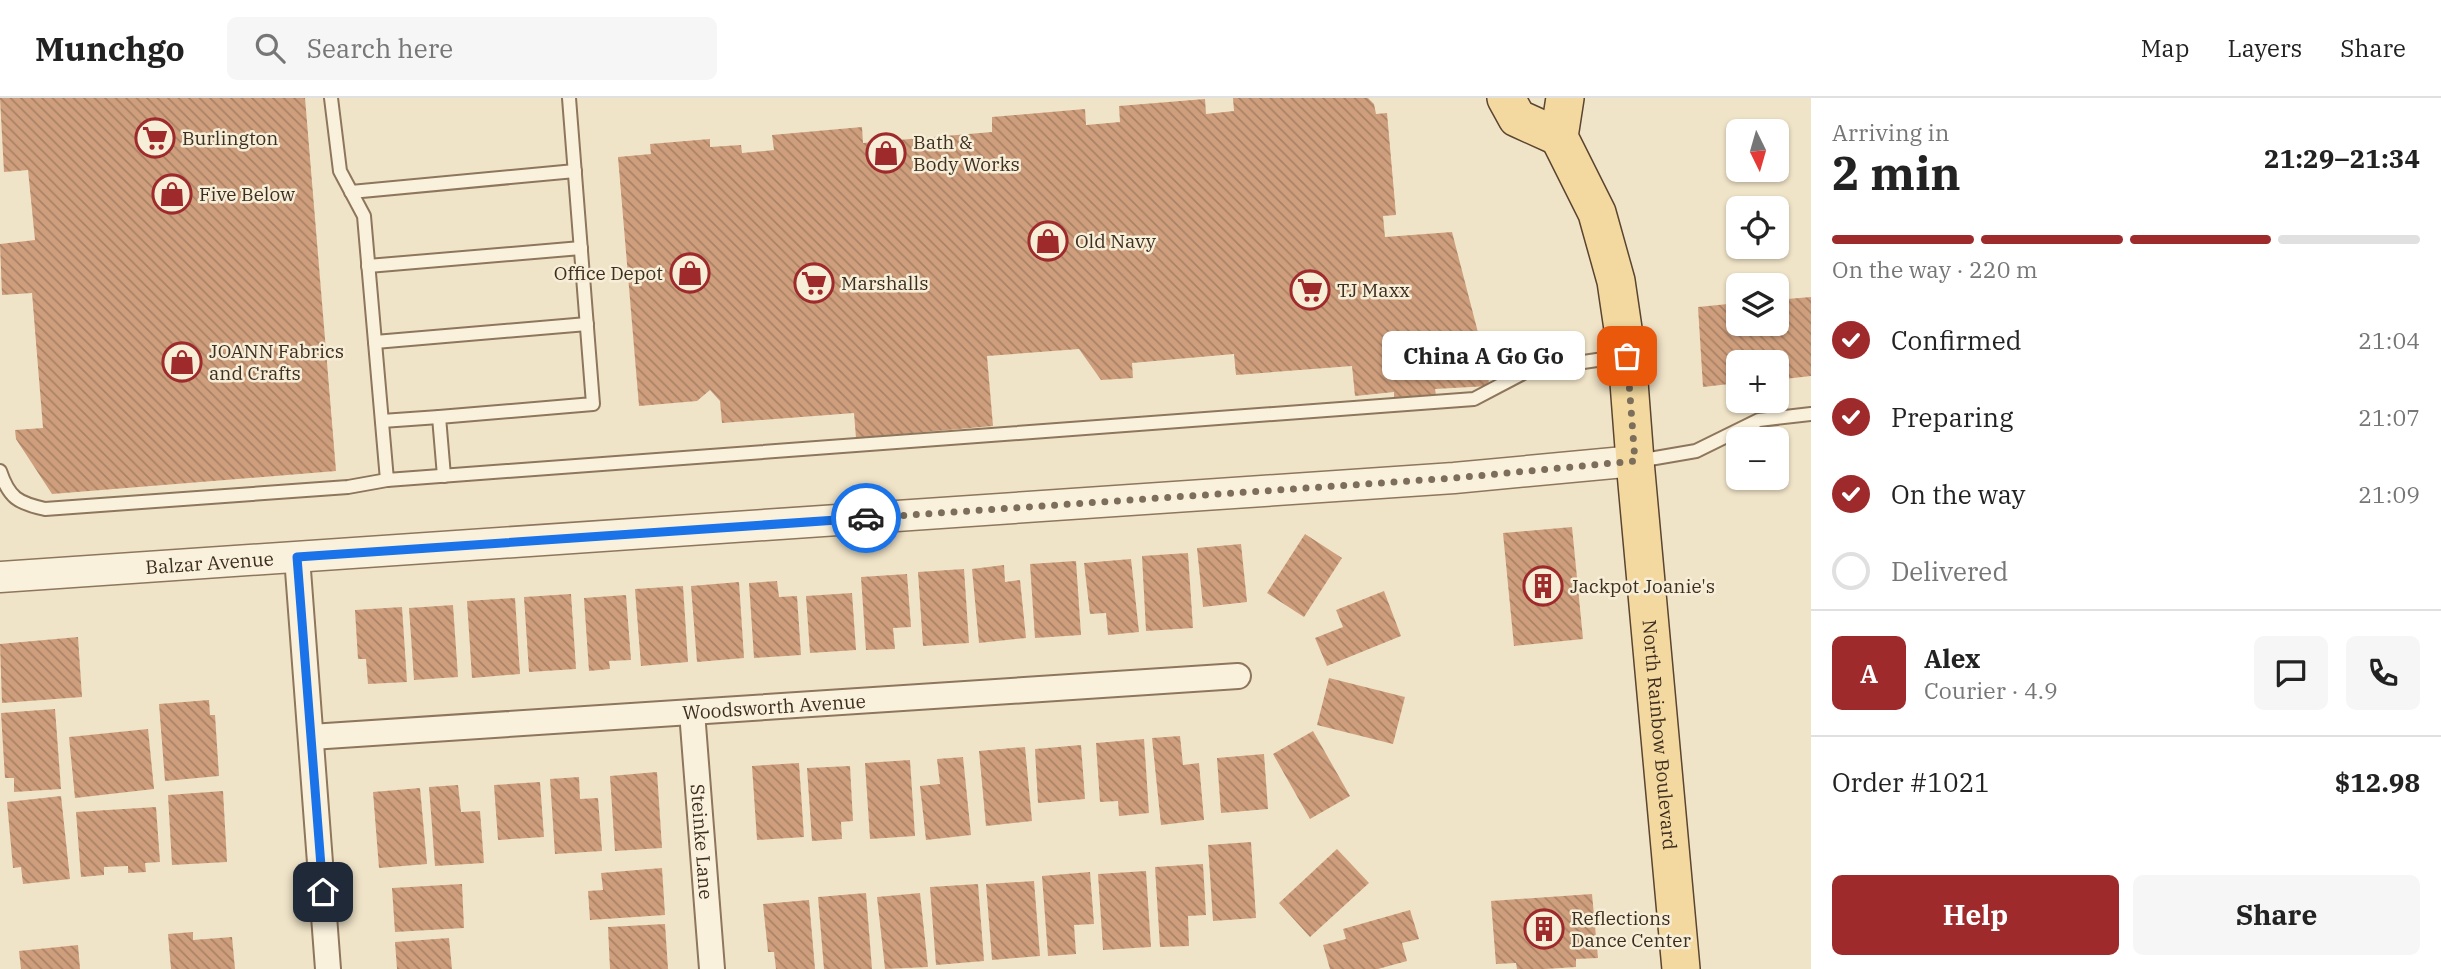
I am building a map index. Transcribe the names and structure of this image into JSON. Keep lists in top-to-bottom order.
{
  "streets": {
    "main road": ["North Rainbow Boulevard"],
    "street": ["Balzar Avenue", "Woodsworth Avenue", "Steinke Lane"]
  },
  "crossings": [
    ["Balzar Avenue", "North Rainbow Boulevard"],
    ["Woodsworth Avenue", "Steinke Lane"]
  ],
  "places": {
    "supermarket": ["Burlington", "Marshalls", "TJ Maxx"],
    "shop": [
      "Bath & Body Works",
      "Five Below",
      "Old Navy",
      "Office Depot",
      "JOANN Fabrics and Crafts"
    ],
    "other": ["China A Go Go"],
    "building": ["Jackpot Joanie's", "Reflections Dance Center"]
  },
  "north": "bottom",
  "page": {
    "header": "Munchgo",
    "search": "Search here",
    "nav": ["Map", "Layers", "Share"],
    "heading": ["2 min", "Arriving in", "21:29–21:34"],
    "panel": [
      "Alex",
      "Courier · 4.9",
      "Order #1021",
      "$12.98"
    ],
    "map_buttons": ["+", "−"],
    "bar": "On the way · 220 m",
    "list": [
      ["Confirmed", "21:04"],
      ["Preparing", "21:07"],
      ["On the way", "21:09"],
      "Delivered"
    ],
    "bubble": "China A Go Go",
    "round": "A",
    "buttons": ["Help", "Share"]
  }
}
